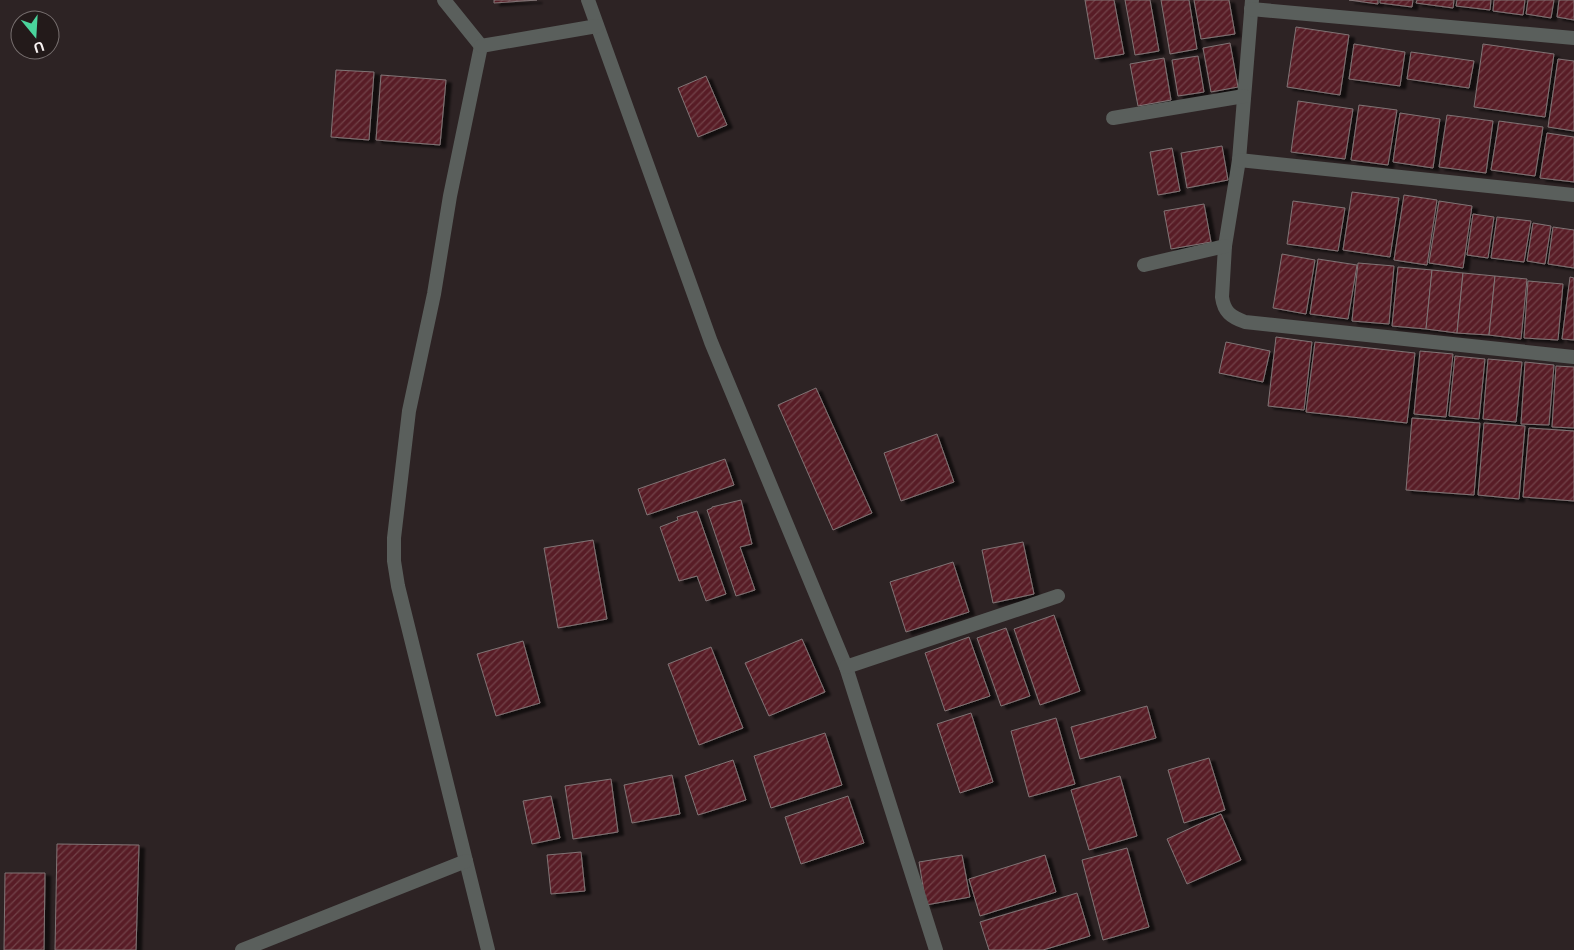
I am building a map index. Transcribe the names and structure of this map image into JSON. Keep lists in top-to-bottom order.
{
  "north": "bottom"
}
